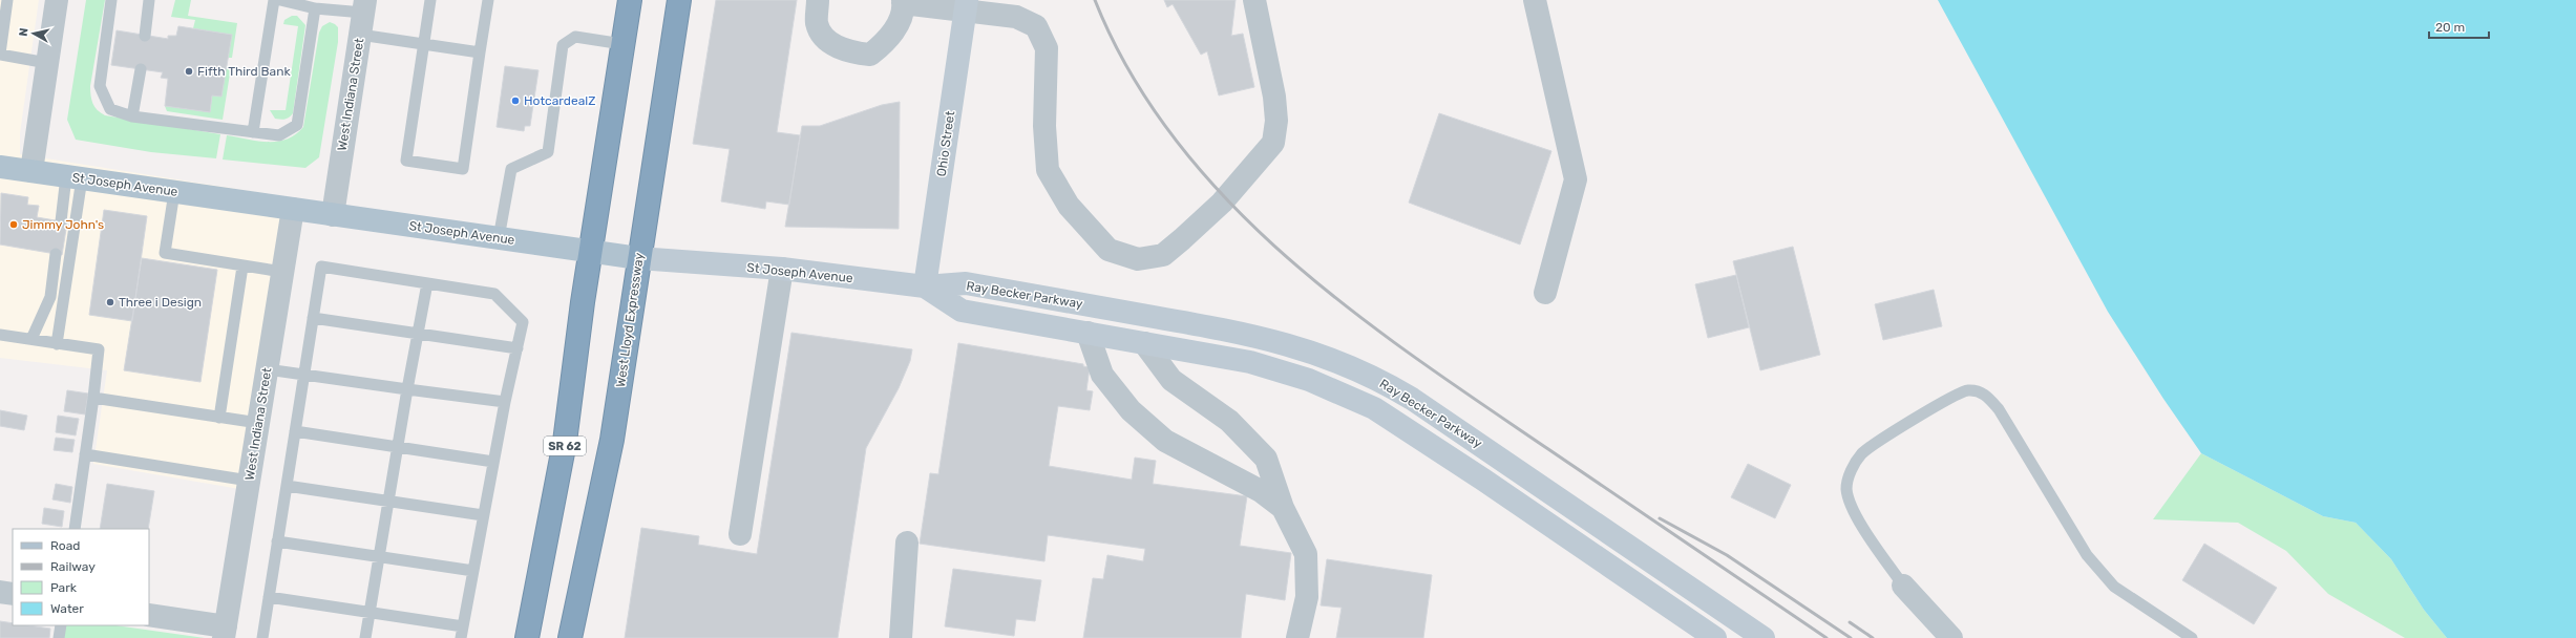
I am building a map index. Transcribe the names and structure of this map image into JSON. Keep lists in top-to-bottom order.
{
  "streets": {
    "highway": ["West Lloyd Expressway", "SR 62"],
    "main road": ["Ohio Street", "St Joseph Avenue", "Ray Becker Parkway"],
    "street": ["West Indiana Street"]
  },
  "crossings": [
    ["West Indiana Street", "St Joseph Avenue"],
    ["Ohio Street", "St Joseph Avenue"],
    ["Ohio Street", "Ray Becker Parkway"],
    ["St Joseph Avenue", "Ray Becker Parkway"],
    ["St Joseph Avenue", "West Lloyd Expressway"],
    ["St Joseph Avenue", "SR 62"]
  ],
  "places": [
    "Fifth Third Bank",
    "HotcardealZ",
    "Jimmy John's",
    "Three i Design"
  ],
  "legend": [
    "Road",
    "Railway",
    "Park",
    "Water"
  ],
  "scale_bar": "20 m",
  "north": "left"
}
